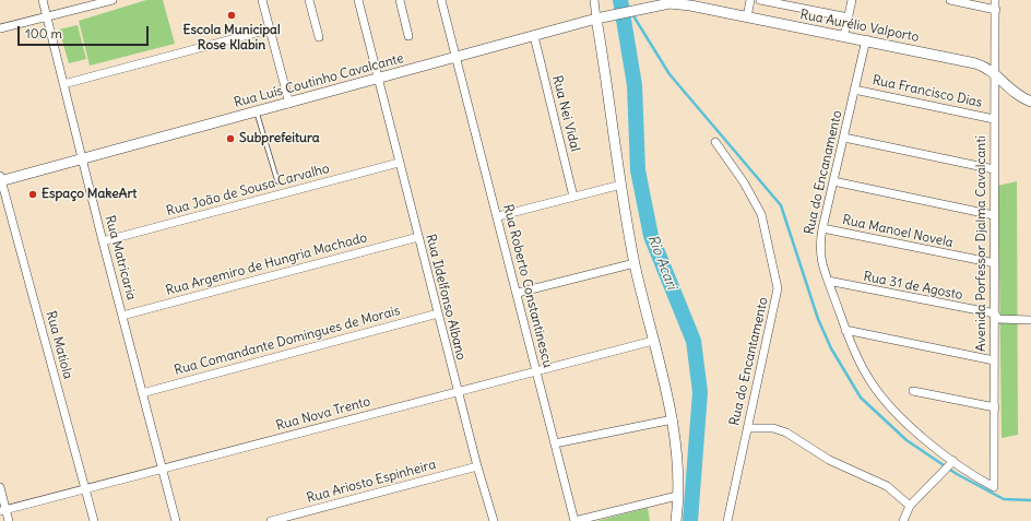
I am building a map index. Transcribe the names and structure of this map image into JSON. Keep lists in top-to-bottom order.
{
  "streets": {
    "main road": ["Rua Aurélio Valporto", "Rua Luís Coutinho Cavalcante"],
    "street": [
      "Rua Francisco Dias",
      "Rua Nei Vidal",
      "Rua do Encanamento",
      "Rua João de Sousa Carvalho",
      "Rua Manoel Novela",
      "Avenida Porfessor Djalma Cavalcanti",
      "Rua Matricaria",
      "Rua Argemiro de Hungria Machado",
      "Rua Roberto Constantinescu",
      "Rua 31 de Agosto",
      "Rua Ildelfonso Albano",
      "Rua Comandante Domingues de Morais",
      "Rua Matiola",
      "Rua do Encantamento",
      "Rua Nova Trento",
      "Rua Ariosto Espinheira"
    ]
  },
  "crossings": [
    ["Rua Aurélio Valporto", "Rua Luís Coutinho Cavalcante"],
    ["Rua Aurélio Valporto", "Rua do Encanamento"],
    ["Rua Aurélio Valporto", "Avenida Porfessor Djalma Cavalcanti"],
    ["Rua Luís Coutinho Cavalcante", "Rua Nei Vidal"],
    ["Rua Luís Coutinho Cavalcante", "Rua Matricaria"],
    ["Rua Luís Coutinho Cavalcante", "Rua Roberto Constantinescu"],
    ["Rua Luís Coutinho Cavalcante", "Rua Ildelfonso Albano"],
    ["Rua Luís Coutinho Cavalcante", "Rua Matiola"],
    ["Rua Francisco Dias", "Rua do Encanamento"],
    ["Rua Francisco Dias", "Avenida Porfessor Djalma Cavalcanti"],
    ["Rua do Encanamento", "Rua Manoel Novela"],
    ["Rua do Encanamento", "Avenida Porfessor Djalma Cavalcanti"],
    ["Rua do Encanamento", "Rua 31 de Agosto"],
    ["Rua João de Sousa Carvalho", "Rua Matricaria"],
    ["Rua João de Sousa Carvalho", "Rua Ildelfonso Albano"],
    ["Rua Manoel Novela", "Avenida Porfessor Djalma Cavalcanti"],
    ["Avenida Porfessor Djalma Cavalcanti", "Rua 31 de Agosto"],
    ["Rua Matricaria", "Rua Argemiro de Hungria Machado"],
    ["Rua Matricaria", "Rua Comandante Domingues de Morais"],
    ["Rua Matricaria", "Rua Nova Trento"],
    ["Rua Argemiro de Hungria Machado", "Rua Ildelfonso Albano"],
    ["Rua Roberto Constantinescu", "Rua Nova Trento"],
    ["Rua Ildelfonso Albano", "Rua Comandante Domingues de Morais"],
    ["Rua Ildelfonso Albano", "Rua Nova Trento"],
    ["Rua Ildelfonso Albano", "Rua Ariosto Espinheira"],
    ["Rua Matiola", "Rua Nova Trento"]
  ],
  "water": ["Rio Acari"],
  "places": ["Escola Municipal Rose Klabin", "Subprefeitura", "Espaço MakeArt"],
  "scale_bar": "100 m"
}
